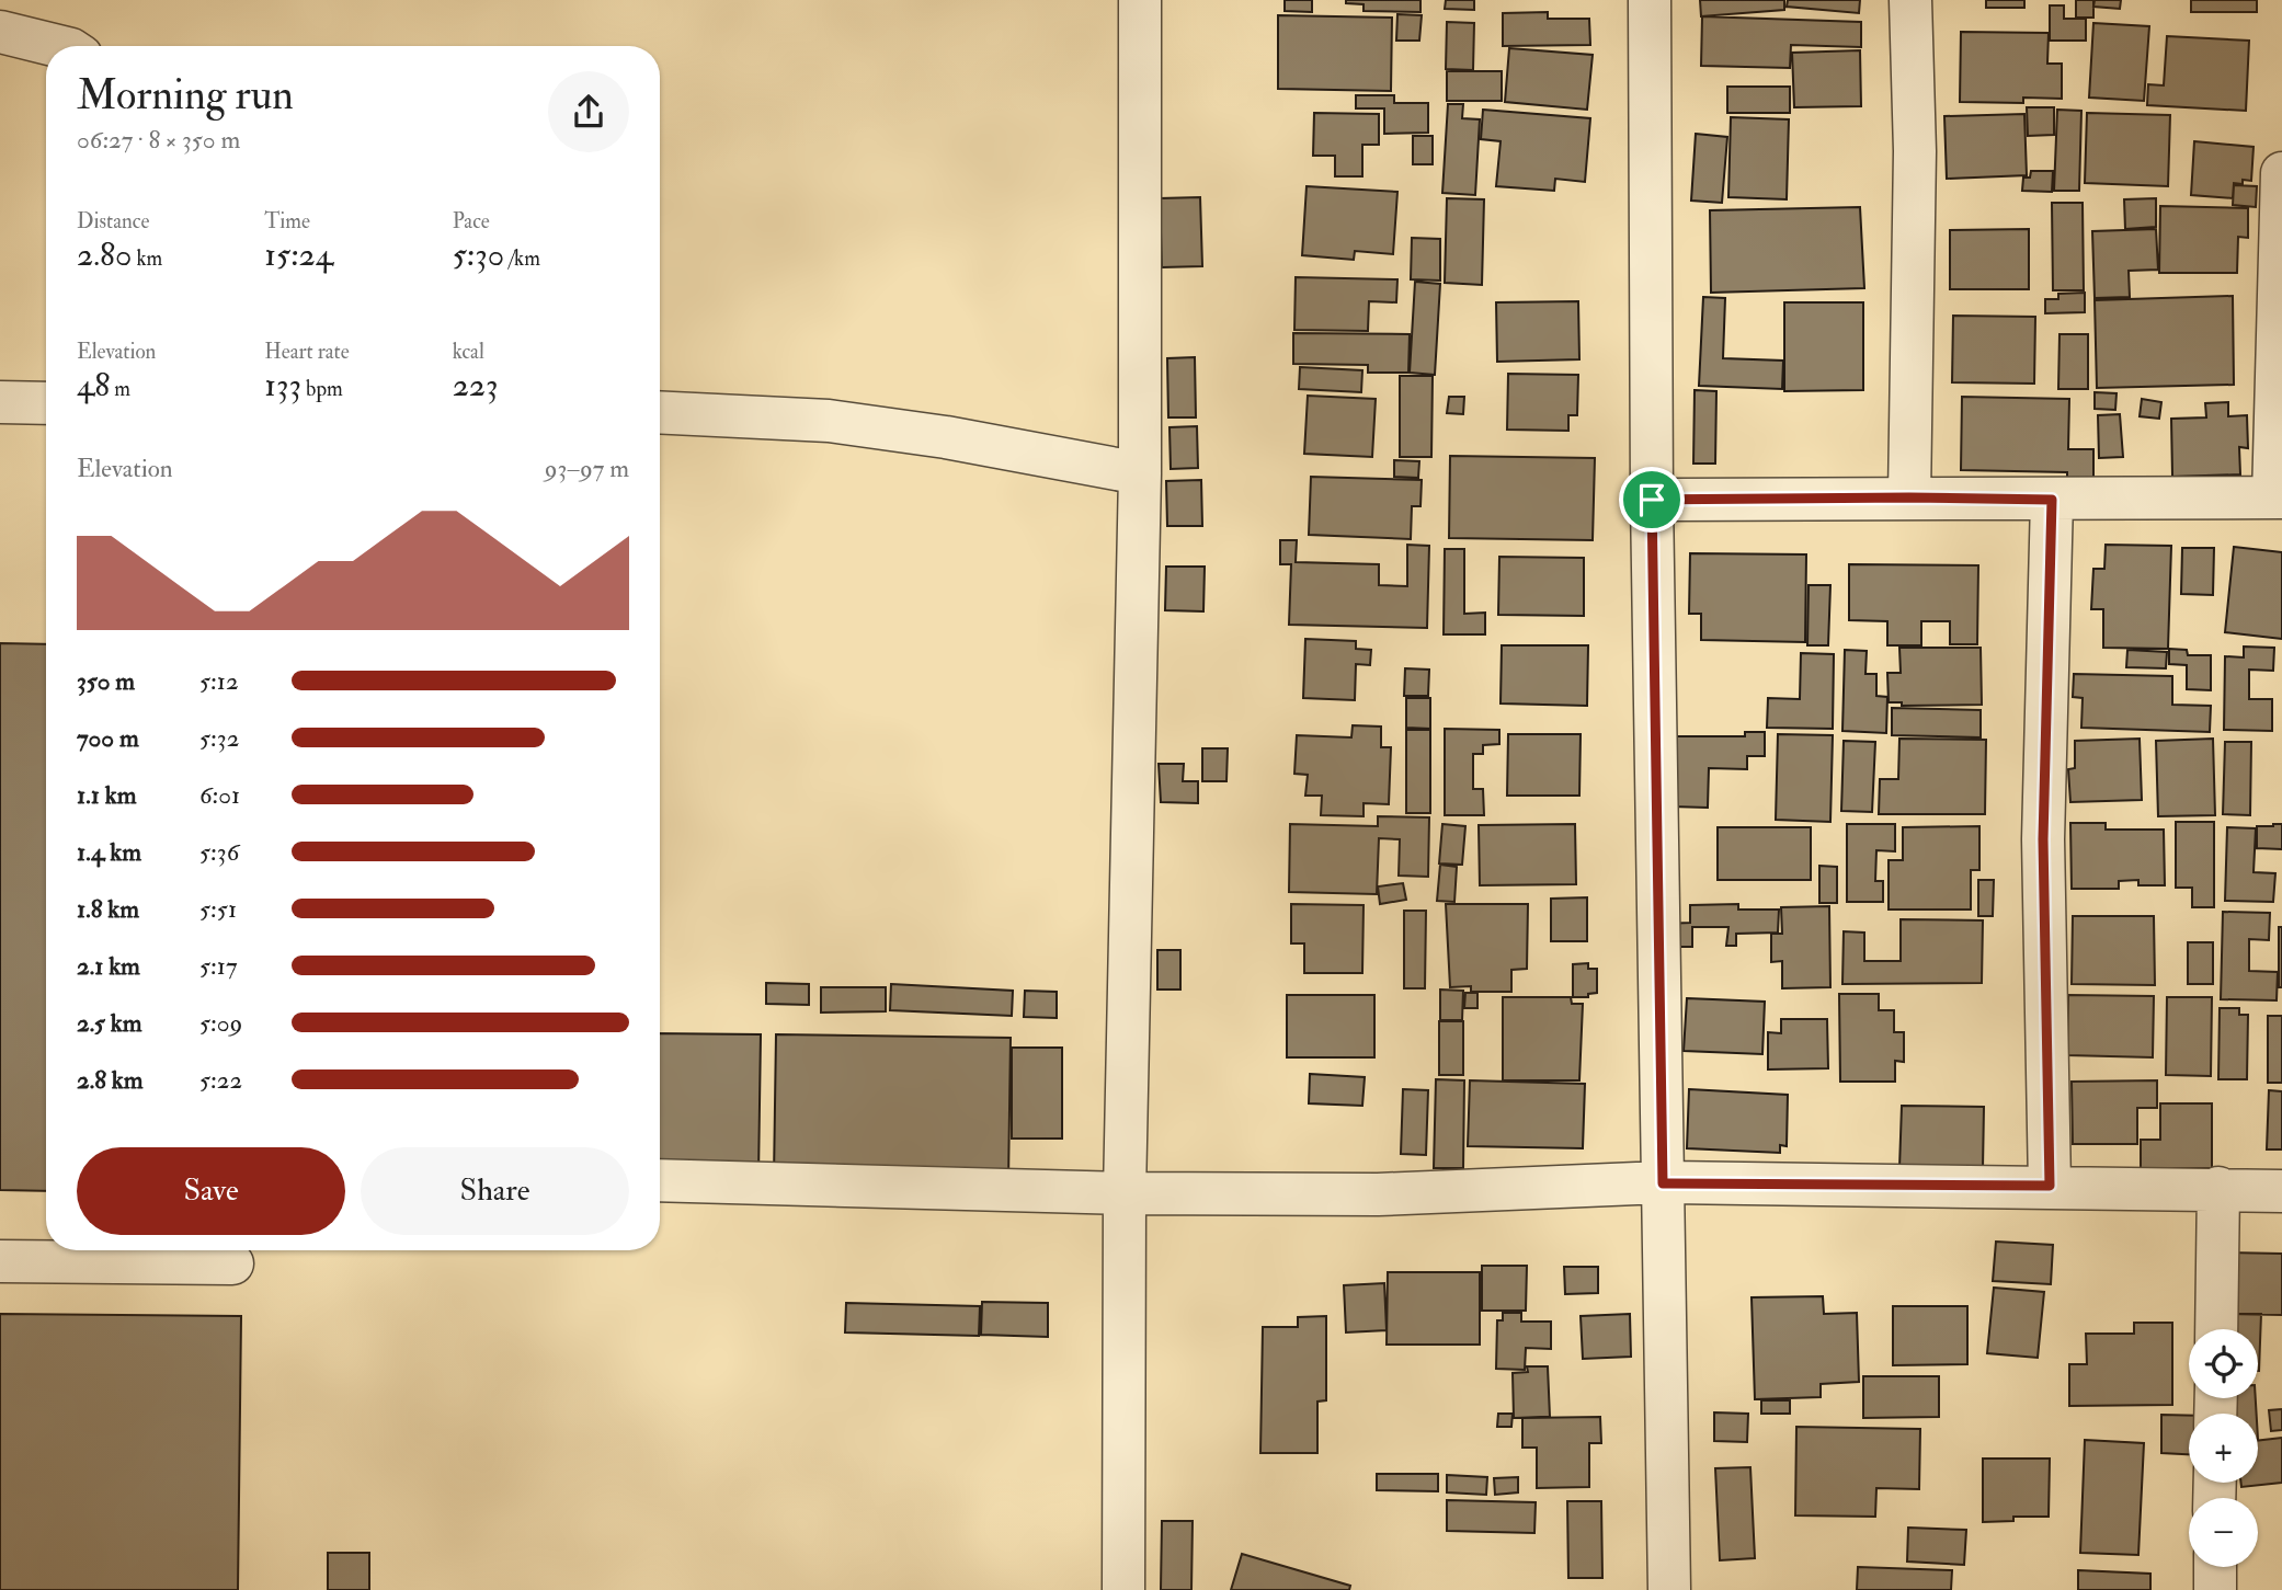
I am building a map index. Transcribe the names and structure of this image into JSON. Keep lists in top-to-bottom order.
{
  "page": {
    "heading": ["Morning run", "06:27 · 8 × 350 m"],
    "stats": [
      ["Distance", "2.80 km"],
      ["Time", "15:24"],
      ["Pace", "5:30 /km"],
      ["Elevation", "48 m"],
      ["Heart rate", "133 bpm"],
      ["kcal", "223"]
    ],
    "chart": ["Elevation", "93–97 m"],
    "list": [
      {
        "name": "350 m",
        "note": "5:12"
      },
      {
        "name": "700 m",
        "note": "5:32"
      },
      {
        "name": "1.1 km",
        "note": "6:01"
      },
      {
        "name": "1.4 km",
        "note": "5:36"
      },
      {
        "name": "1.8 km",
        "note": "5:51"
      },
      {
        "name": "2.1 km",
        "note": "5:17"
      },
      {
        "name": "2.5 km",
        "note": "5:09"
      },
      {
        "name": "2.8 km",
        "note": "5:22"
      }
    ],
    "buttons": ["Save", "Share"],
    "map_buttons": ["+", "−"]
  }
}
